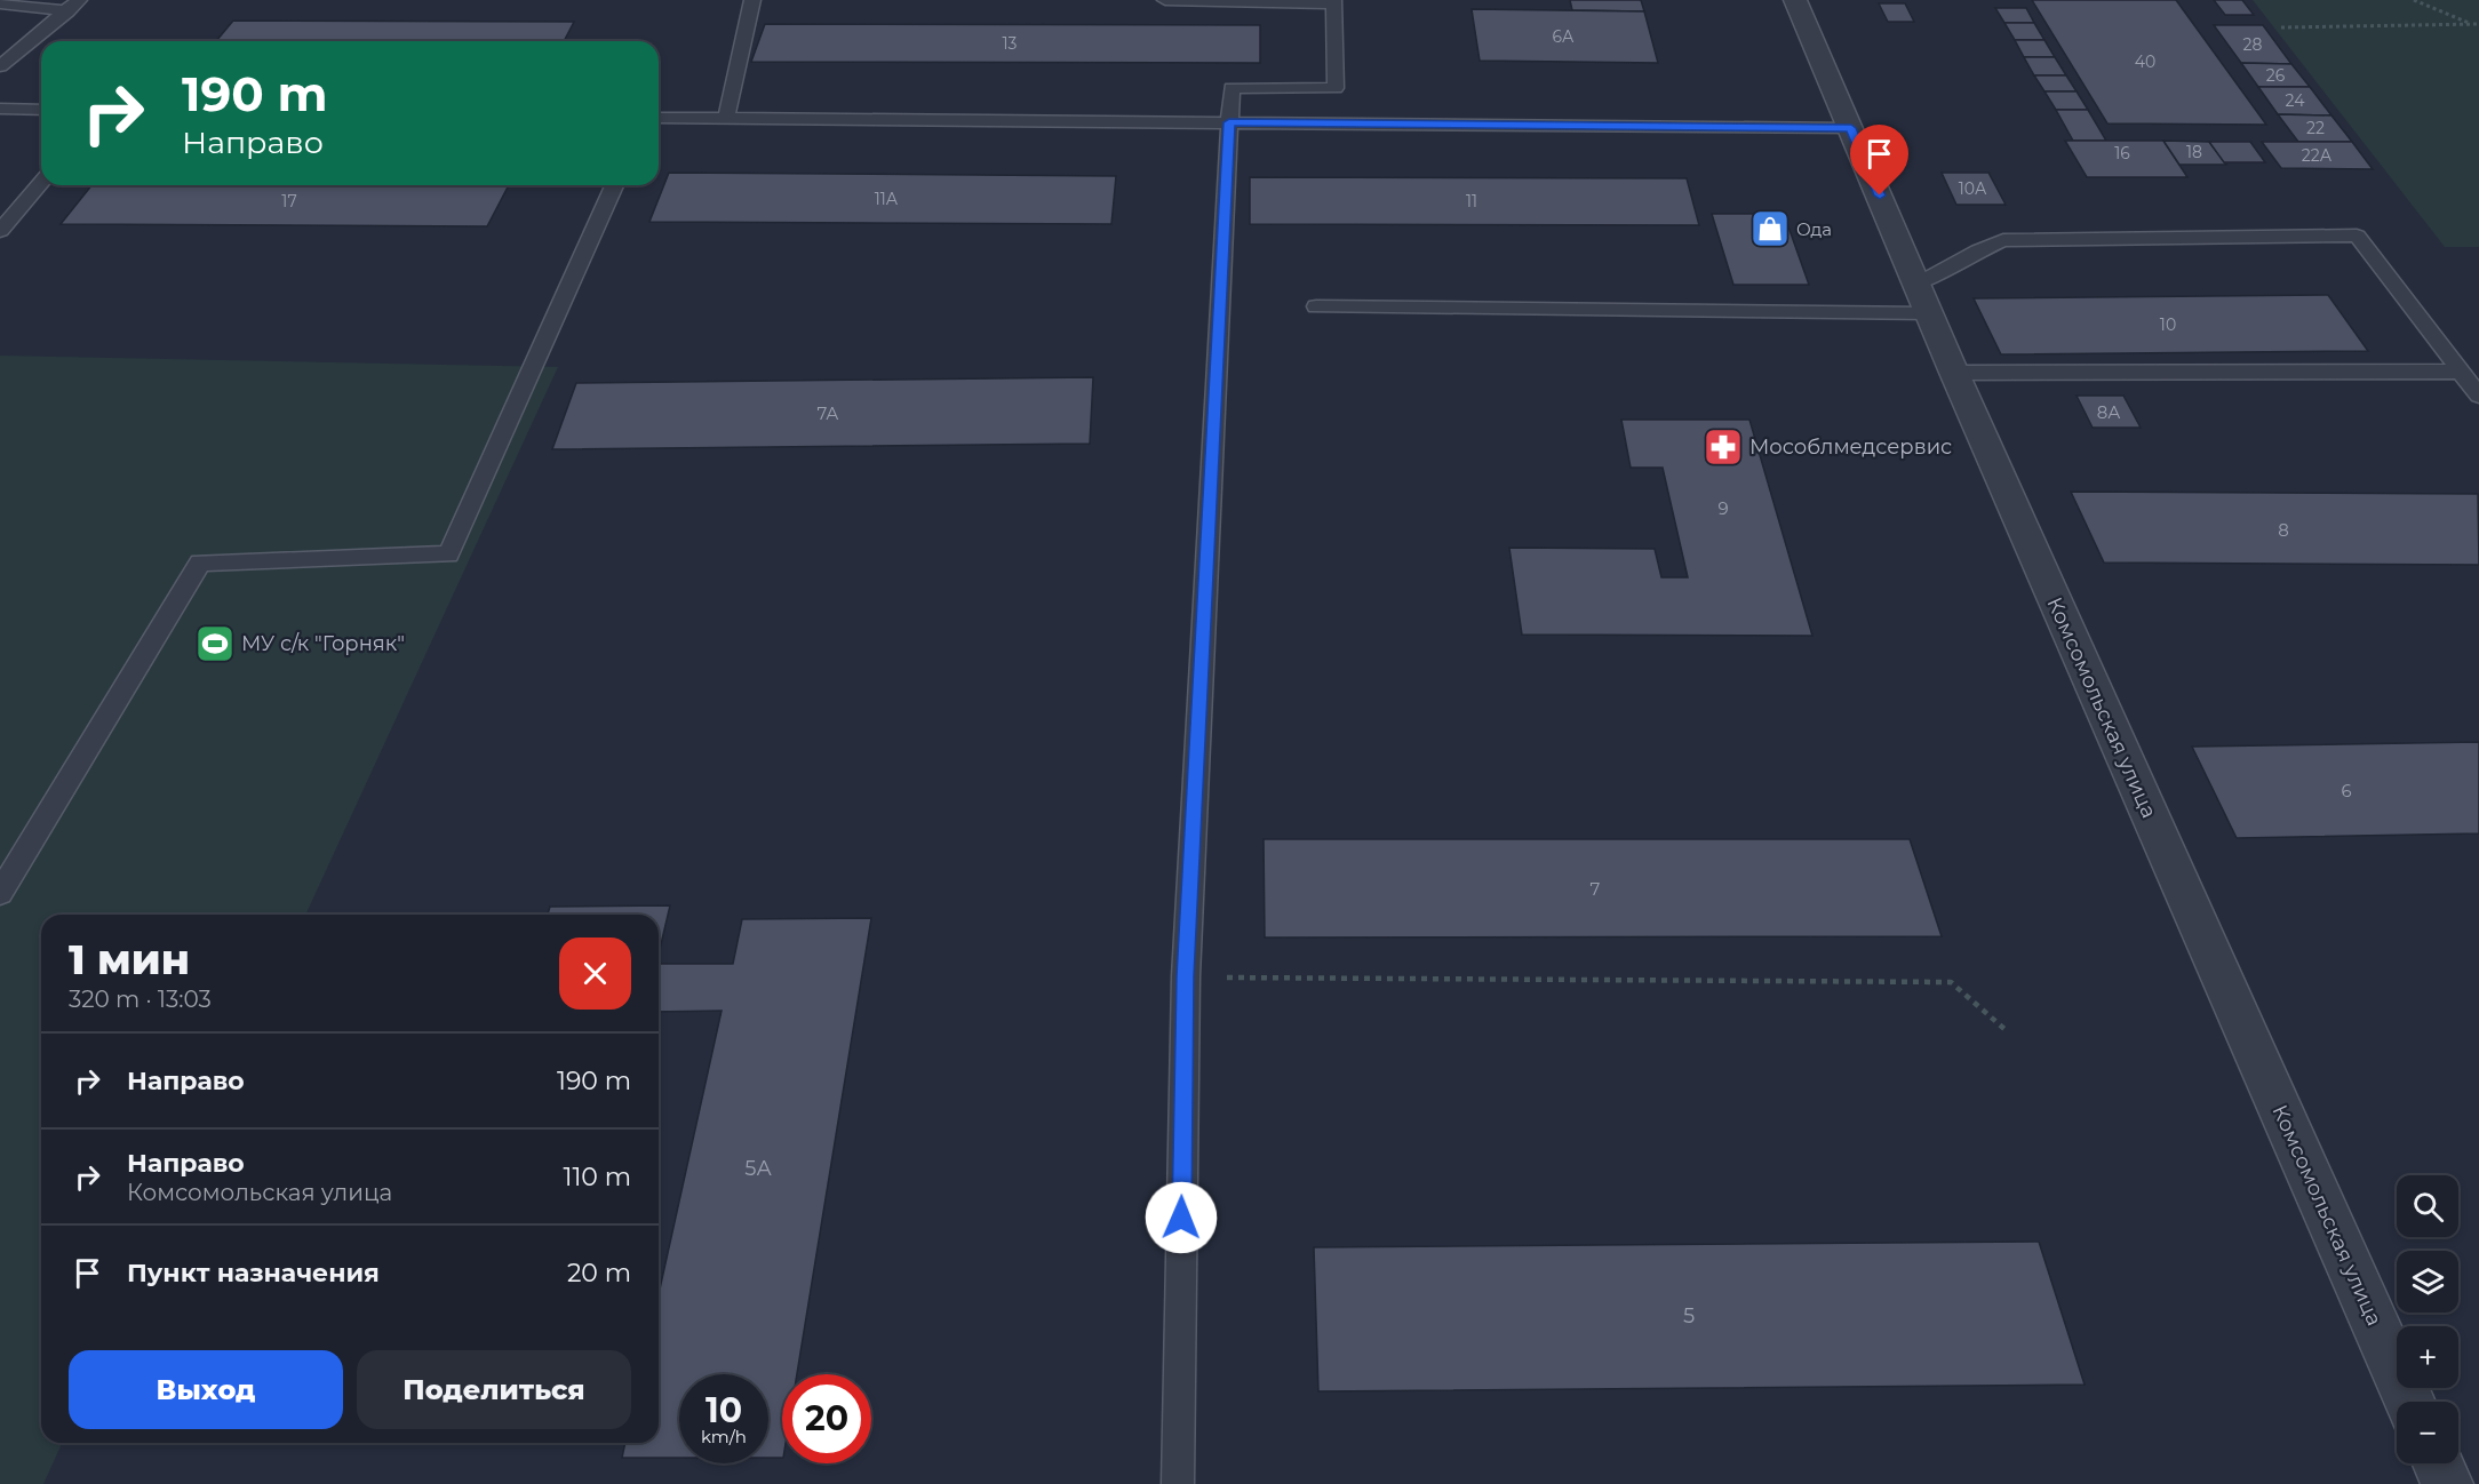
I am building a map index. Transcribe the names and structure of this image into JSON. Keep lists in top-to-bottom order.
{
  "streets": {
    "street": ["Комсомольская улица"]
  },
  "places": {
    "shop": ["Ода"],
    "pharmacy": ["Мособлмедсервис"],
    "sports": ["МУ с/к \"Горняк\""]
  },
  "house_numbers": [
    "6А",
    "13",
    "28",
    "40",
    "26",
    "24",
    "22",
    "18",
    "16",
    "22А",
    "10А",
    "11А",
    "17",
    "11",
    "10",
    "8А",
    "7А",
    "9",
    "8",
    "6",
    "7",
    "5А",
    "5"
  ],
  "page": {
    "turn": ["190 m", "Направо"],
    "heading": ["1 мин", "320 m · 13:03"],
    "list": [
      {
        "name": "Направо",
        "value": "190 m"
      },
      {
        "name": "Направо",
        "note": "Комсомольская улица",
        "value": "110 m"
      },
      {
        "name": "Пункт назначения",
        "value": "20 m"
      }
    ],
    "map_buttons": ["+", "−"],
    "buttons": ["Выход", "Поделиться"],
    "speed": "10 km/h",
    "limit": "20"
  }
}
